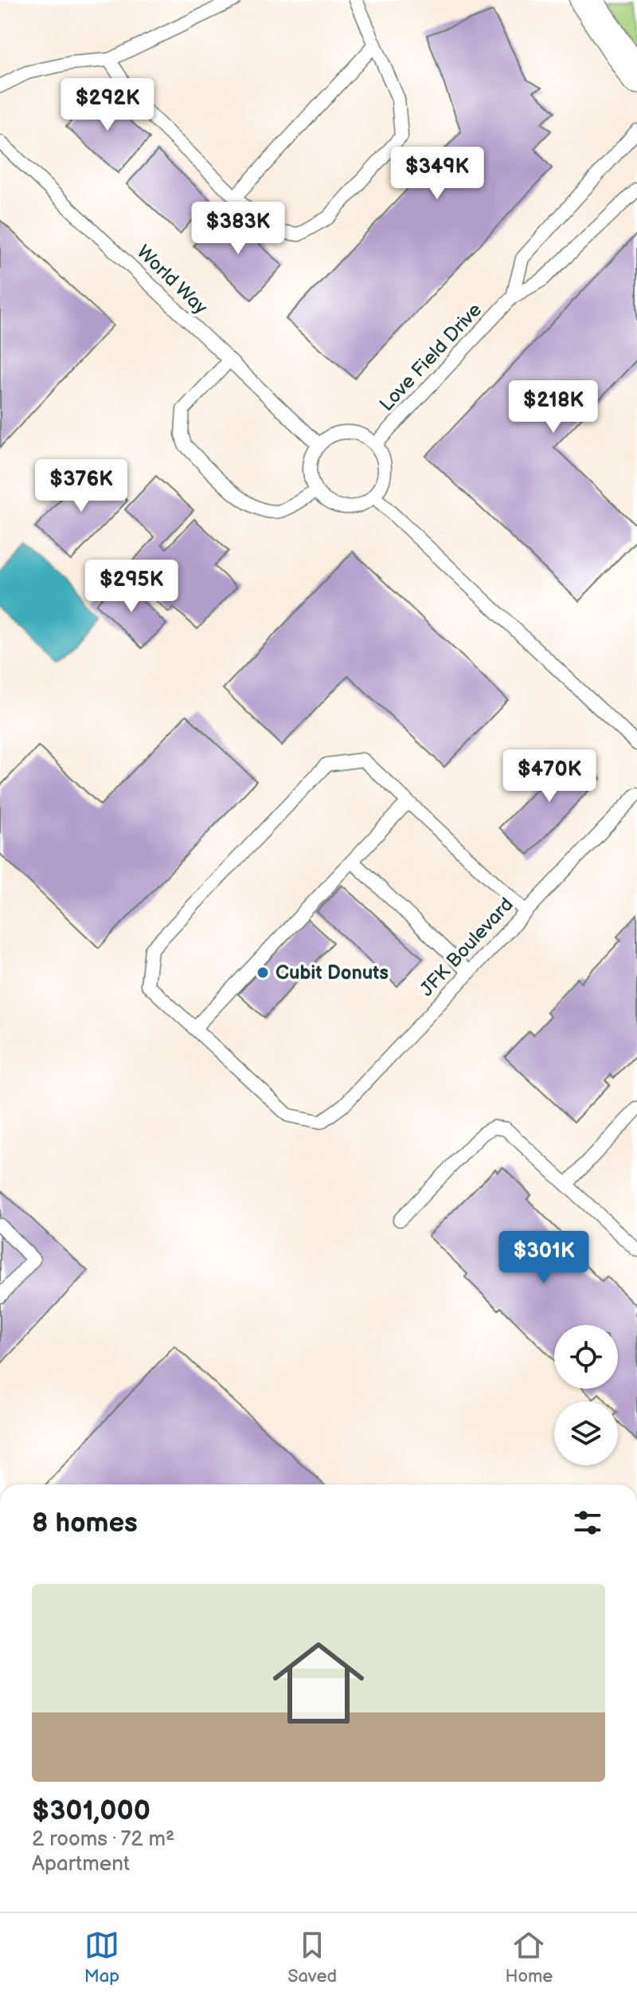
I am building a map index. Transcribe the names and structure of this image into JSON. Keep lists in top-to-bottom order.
{
  "streets": {
    "lane": ["World Way", "Love Field Drive", "JFK Boulevard"]
  },
  "crossings": [
    ["World Way", "Love Field Drive"]
  ],
  "places": ["Cubit Donuts"],
  "page": {
    "price": [
      "$292K",
      "$349K",
      "$383K",
      "$218K",
      "$376K",
      "$295K",
      "$470K",
      "$301K"
    ],
    "heading": "8 homes",
    "list": [
      {
        "name": "$301,000",
        "note": "2 rooms · 72 m² · Apartment"
      }
    ],
    "tabs": ["Map", "Saved", "Home"]
  }
}
